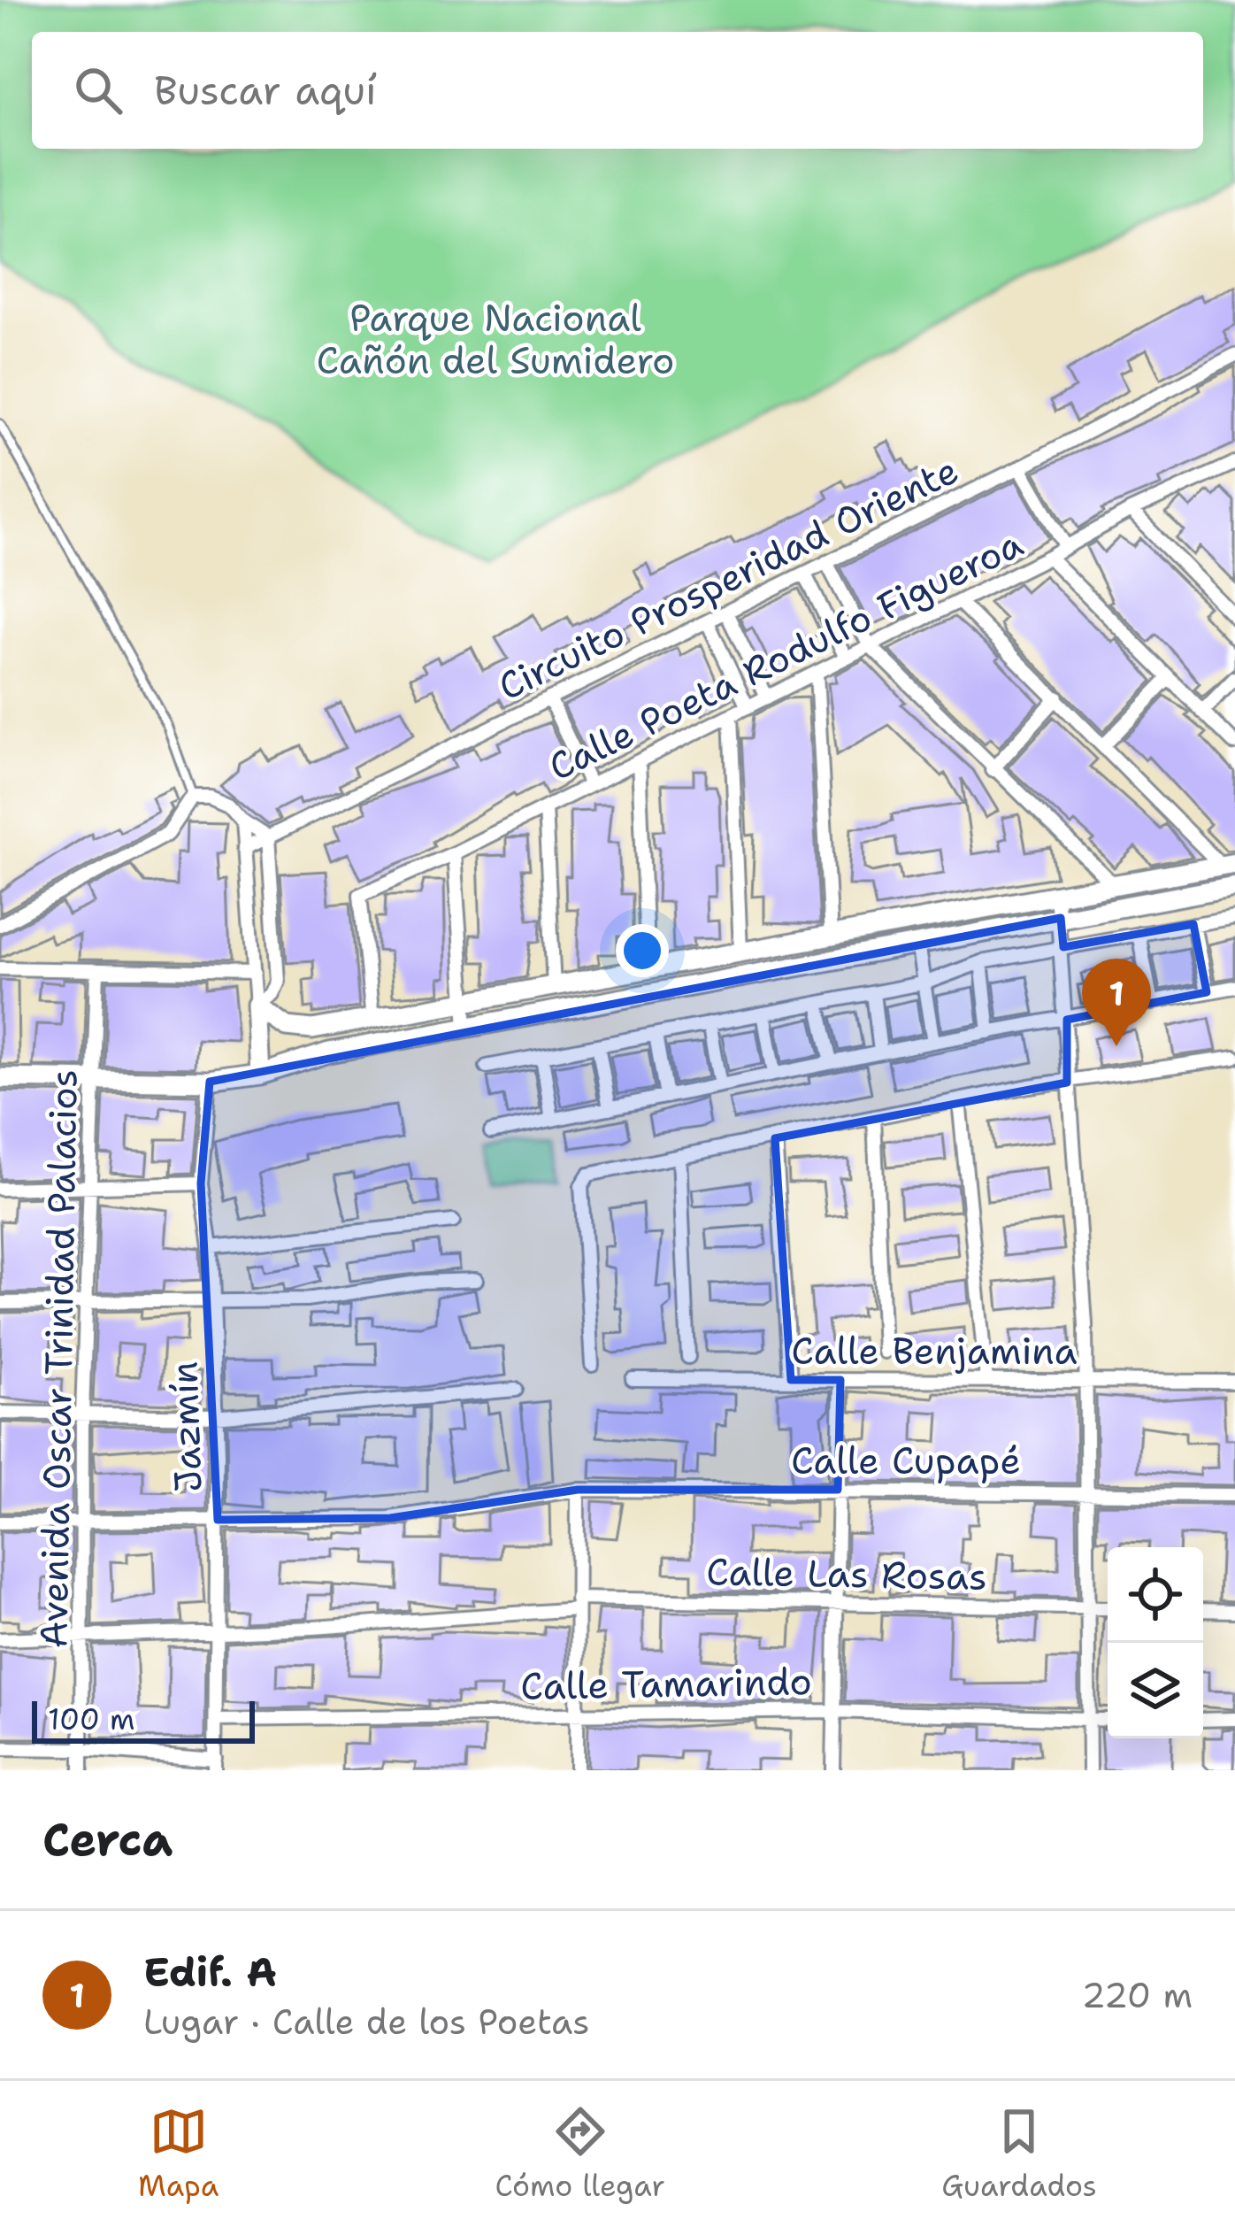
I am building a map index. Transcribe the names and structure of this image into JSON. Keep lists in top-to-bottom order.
{
  "streets": {
    "street": [
      "Circuito Prosperidad Oriente",
      "Calle Poeta Rodulfo Figueroa",
      "Calle Benjamina",
      "Avenida Oscar Trinidad Palacios",
      "Jazmín",
      "Calle Cupapé",
      "Calle Las Rosas",
      "Calle Tamarindo"
    ]
  },
  "crossings": [
    ["Avenida Oscar Trinidad Palacios", "Calle Cupapé"],
    ["Avenida Oscar Trinidad Palacios", "Calle Las Rosas"],
    ["Jazmín", "Calle Cupapé"],
    ["Jazmín", "Calle Las Rosas"],
    ["Jazmín", "Calle Tamarindo"]
  ],
  "parks": ["Parque Nacional Cañón del Sumidero"],
  "scale_bar": "100 m",
  "page": {
    "search": "Buscar aquí",
    "pins": "1",
    "scale": "100 m",
    "heading": "Cerca",
    "list": [
      {
        "mark": "1",
        "name": "Edif. A",
        "note": "Lugar · Calle de los Poetas",
        "value": "220 m"
      }
    ],
    "nav": ["Mapa", "Cómo llegar", "Guardados"]
  }
}
